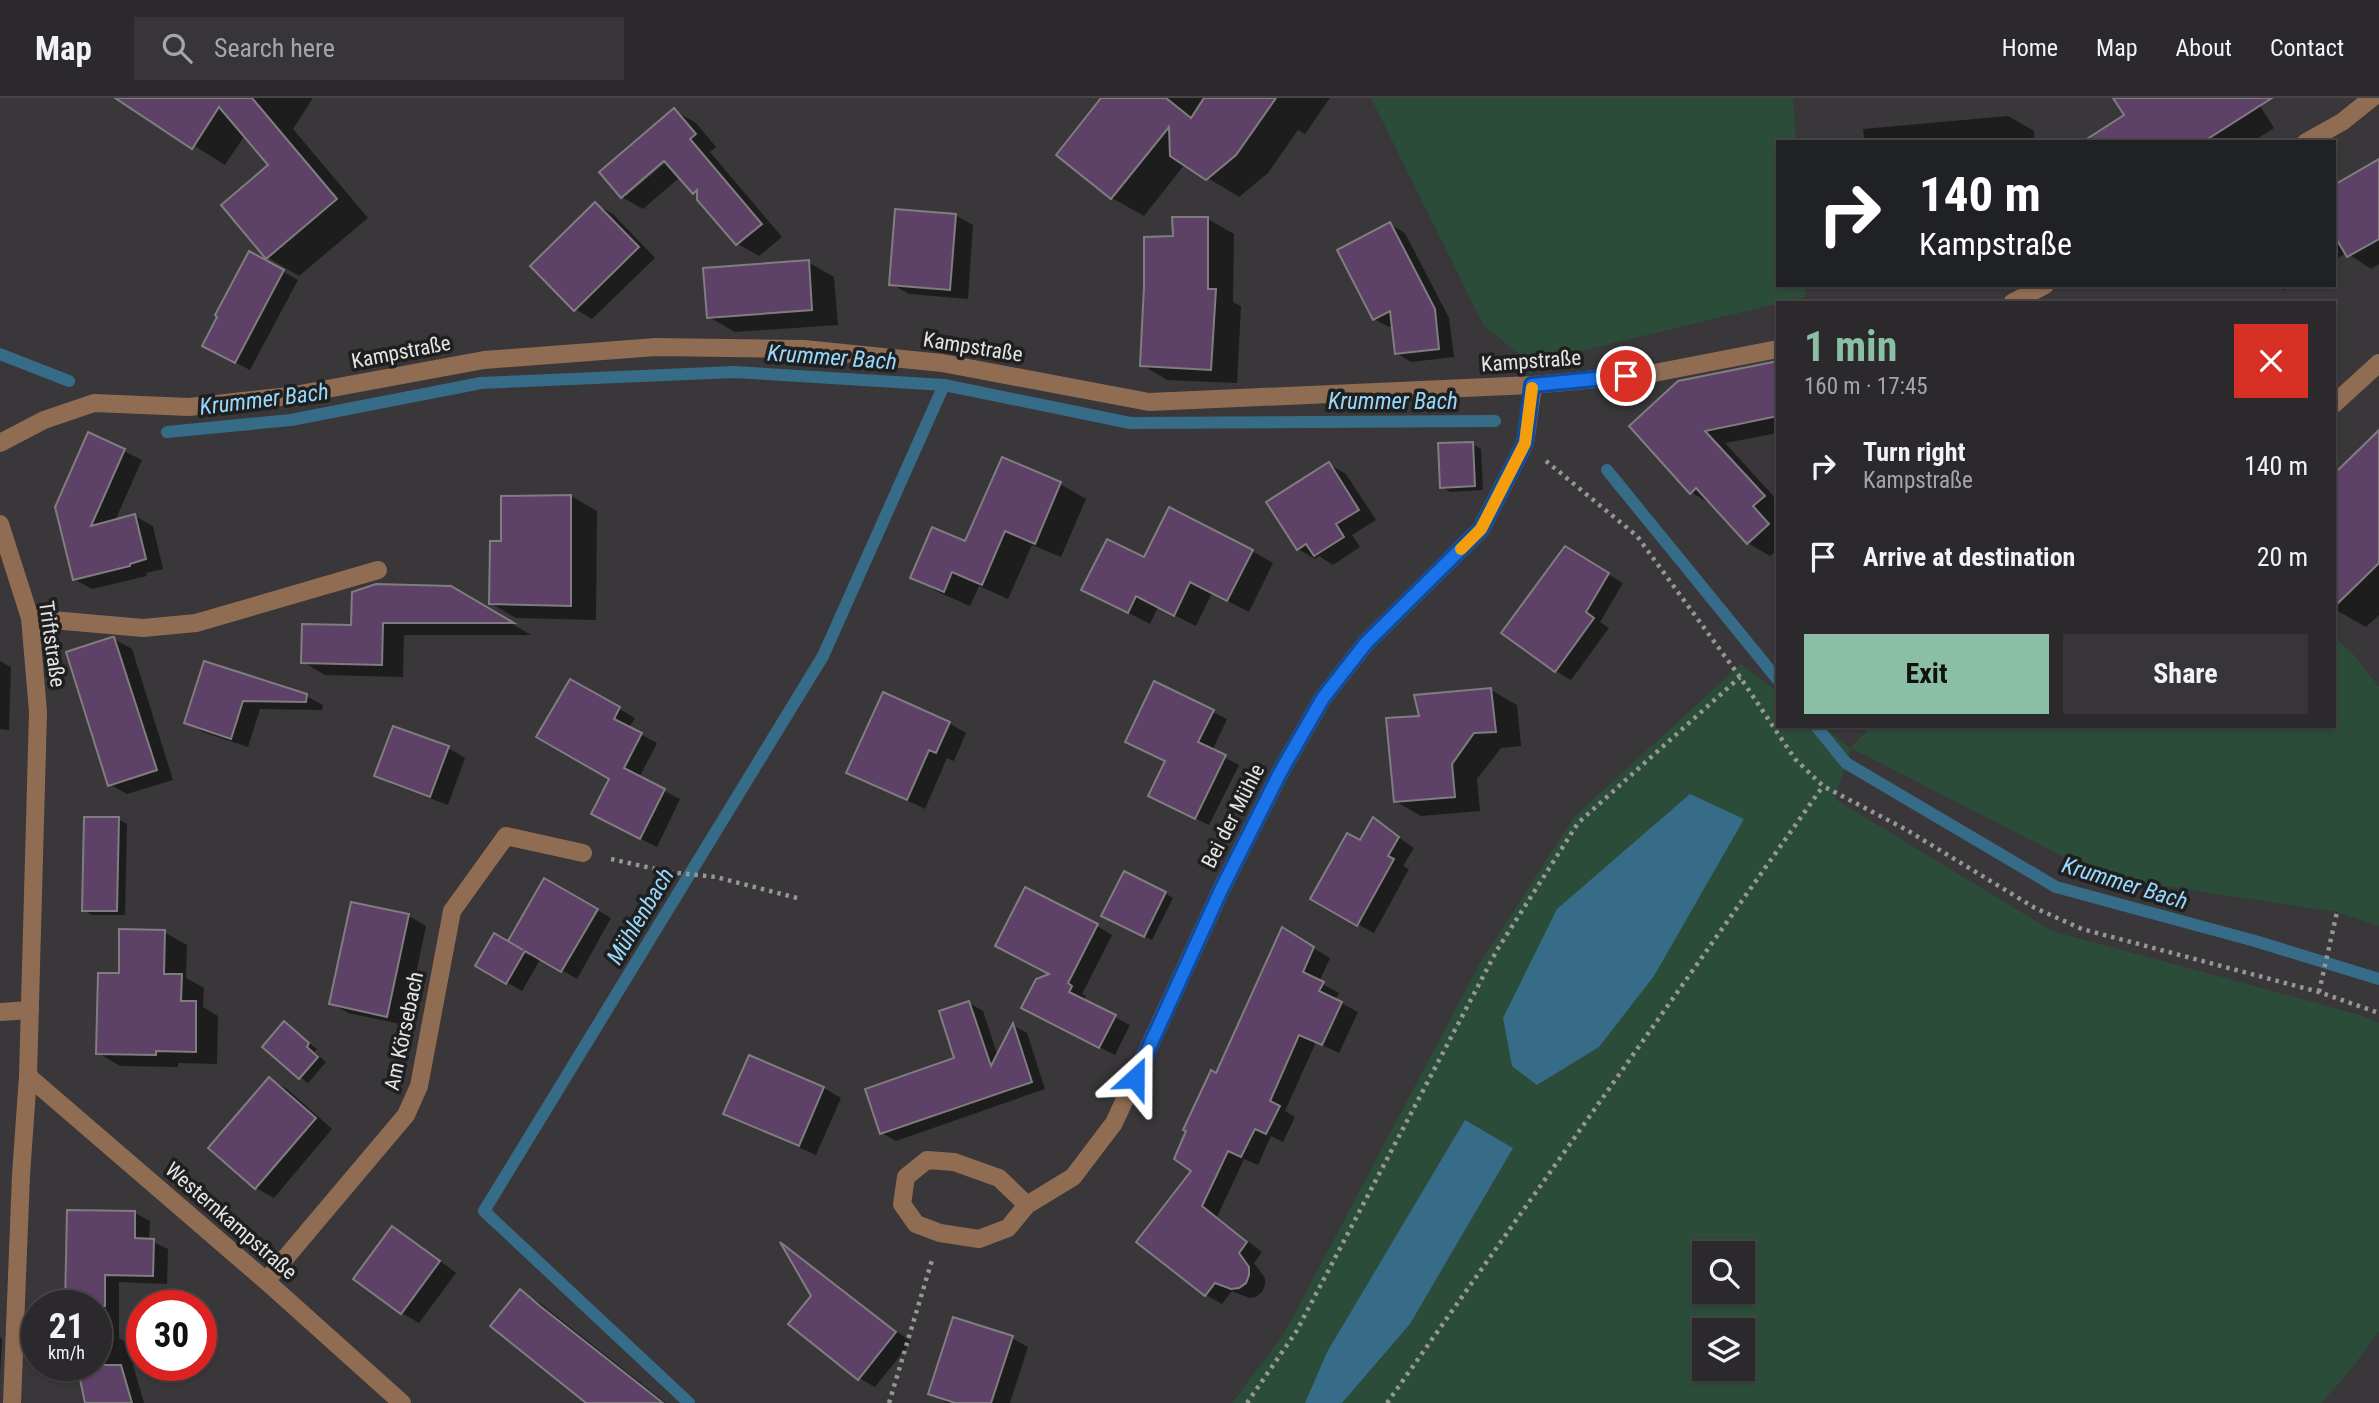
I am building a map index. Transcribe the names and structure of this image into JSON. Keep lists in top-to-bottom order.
{
  "streets": {
    "street": [
      "Kampstraße",
      "Triftstraße",
      "Bei der Mühle",
      "Am Körsebach",
      "Westernkampstraße"
    ]
  },
  "crossings": [
    ["Kampstraße", "Bei der Mühle"],
    ["Triftstraße", "Westernkampstraße"],
    ["Am Körsebach", "Westernkampstraße"]
  ],
  "water": ["Krummer Bach", "Mühlenbach"],
  "page": {
    "header": "Map",
    "search": "Search here",
    "nav": [
      "Home",
      "Map",
      "About",
      "Contact"
    ],
    "turn": ["140 m", "Kampstraße"],
    "heading": ["1 min", "160 m · 17:45"],
    "list": [
      {
        "name": "Turn right",
        "note": "Kampstraße",
        "value": "140 m"
      },
      {
        "name": "Arrive at destination",
        "value": "20 m"
      }
    ],
    "buttons": ["Exit", "Share"],
    "speed": "21 km/h",
    "limit": "30"
  }
}
